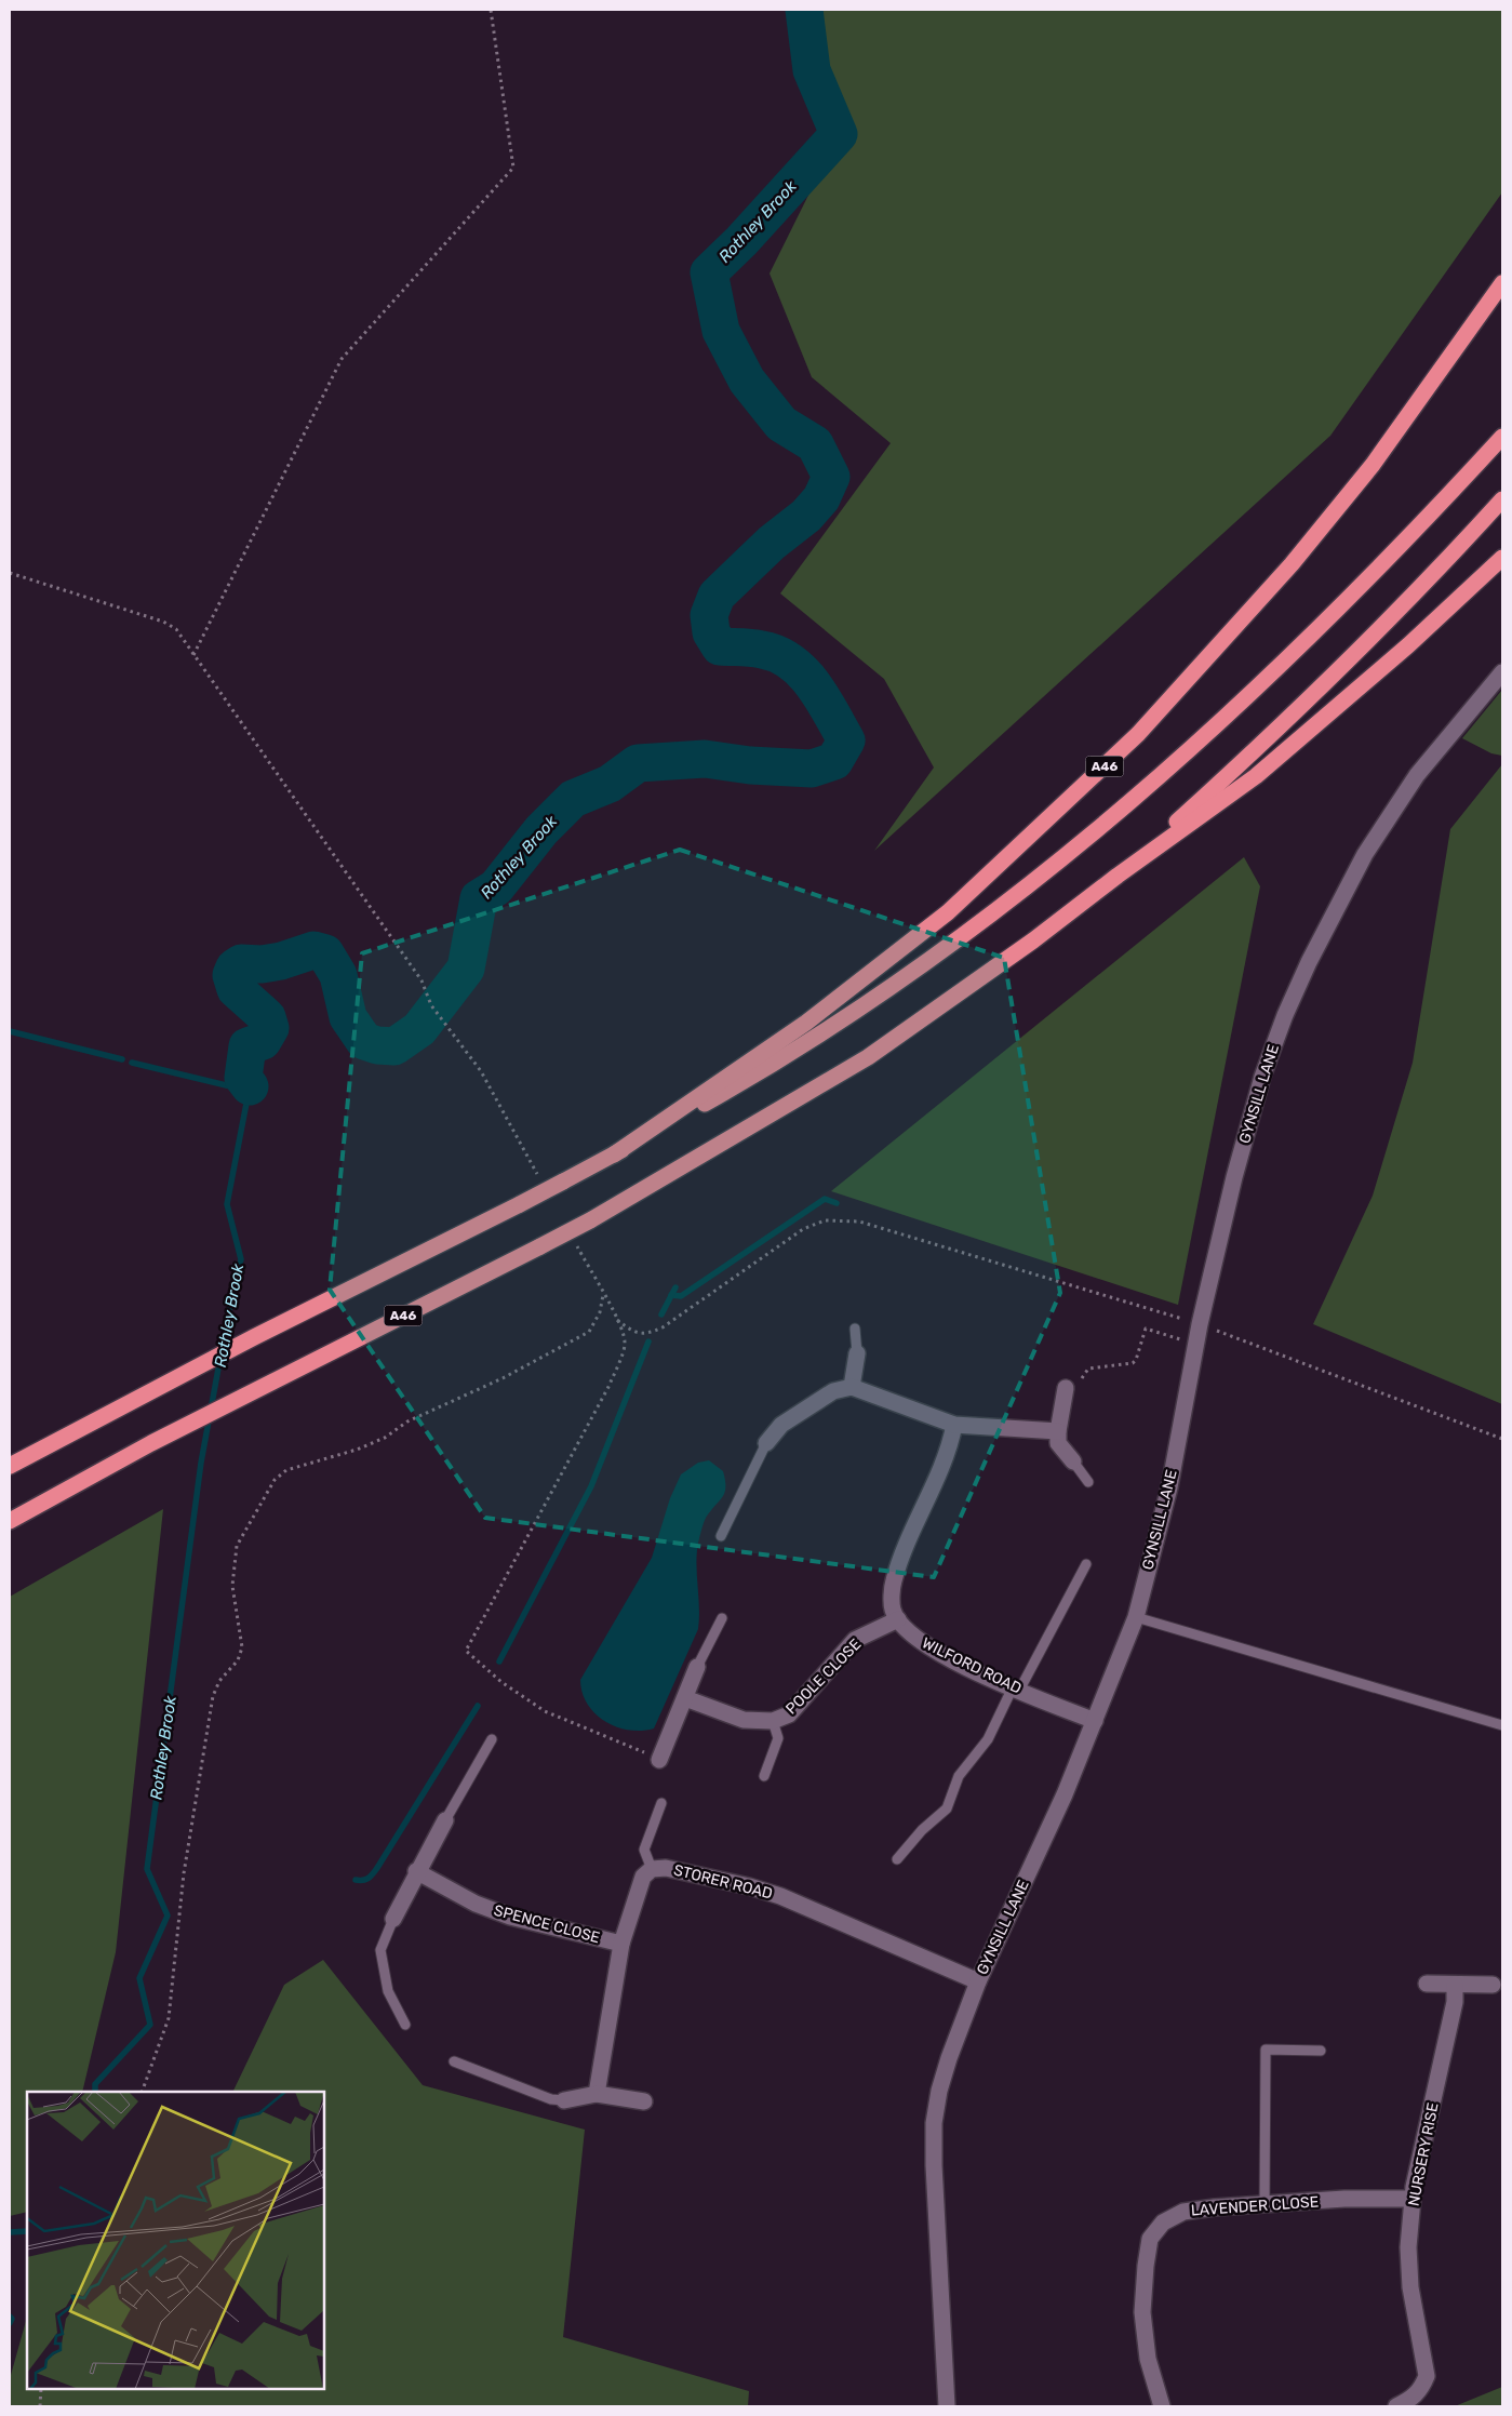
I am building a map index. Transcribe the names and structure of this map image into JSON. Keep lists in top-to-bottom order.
{
  "streets": {
    "highway": ["A46"],
    "street": [
      "GYNSILL LANE",
      "WILFORD ROAD",
      "POOLE CLOSE",
      "STORER ROAD",
      "SPENCE CLOSE",
      "NURSERY RISE",
      "LAVENDER CLOSE"
    ]
  },
  "crossings": [
    ["GYNSILL LANE", "WILFORD ROAD"],
    ["GYNSILL LANE", "STORER ROAD"],
    ["WILFORD ROAD", "POOLE CLOSE"],
    ["STORER ROAD", "SPENCE CLOSE"],
    ["NURSERY RISE", "LAVENDER CLOSE"]
  ],
  "water": ["Rothley Brook"]
}
